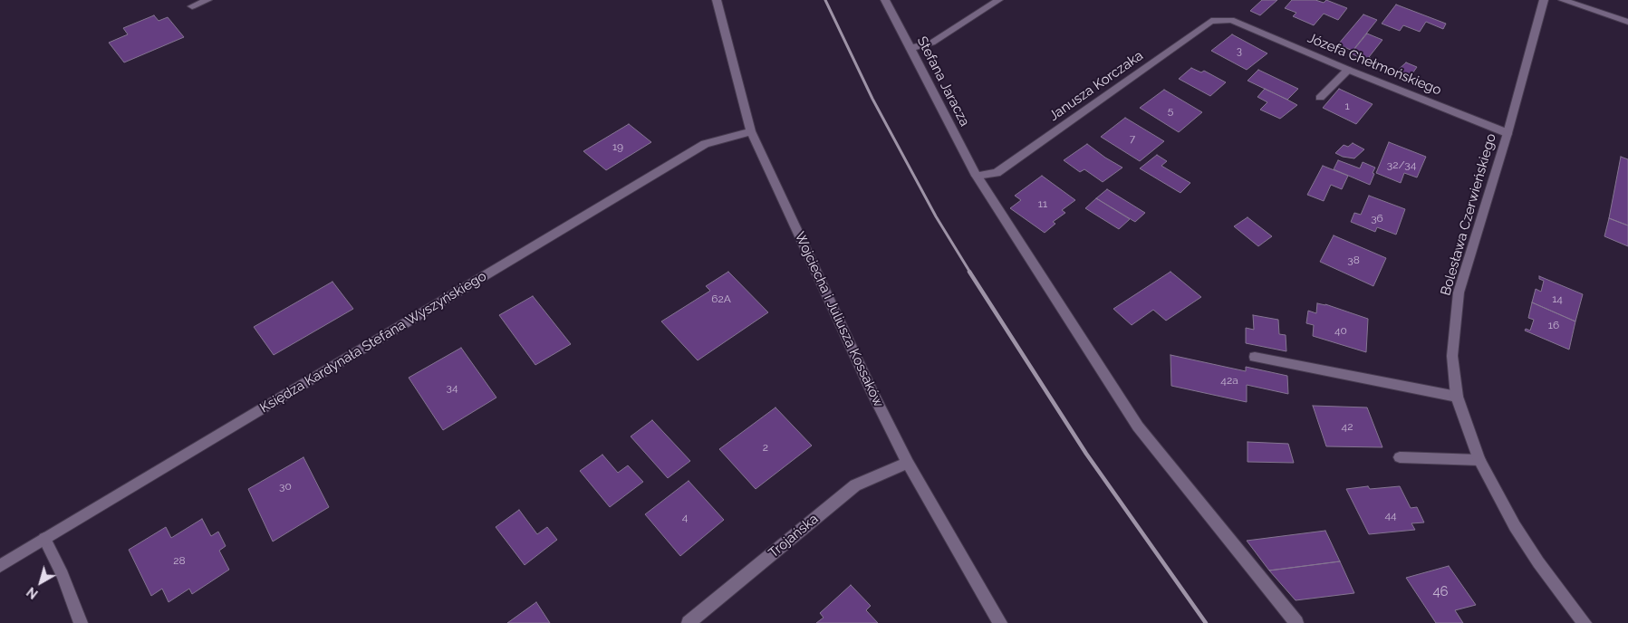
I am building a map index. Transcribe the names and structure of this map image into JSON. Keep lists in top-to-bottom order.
{
  "streets": {
    "street": [
      "Józefa Chełmońskiego",
      "Stefana Jaracza",
      "Janusza Korczaka",
      "Bolesława Czerwieńskiego",
      "Wojciecha i Juliusza Kossaków",
      "Księdza Kardynała Stefana Wyszyńskiego",
      "Trojańska"
    ]
  },
  "crossings": [
    ["Józefa Chełmońskiego", "Janusza Korczaka"],
    ["Józefa Chełmońskiego", "Bolesława Czerwieńskiego"],
    ["Stefana Jaracza", "Janusza Korczaka"],
    ["Wojciecha i Juliusza Kossaków", "Księdza Kardynała Stefana Wyszyńskiego"],
    ["Wojciecha i Juliusza Kossaków", "Trojańska"]
  ],
  "house_numbers": [
    "3",
    "1",
    "5",
    "7",
    "19",
    "32/34",
    "11",
    "36",
    "38",
    "62A",
    "14",
    "16",
    "40",
    "42a",
    "34",
    "42",
    "2",
    "30",
    "44",
    "4",
    "28",
    "46"
  ],
  "north": "bottom left"
}
